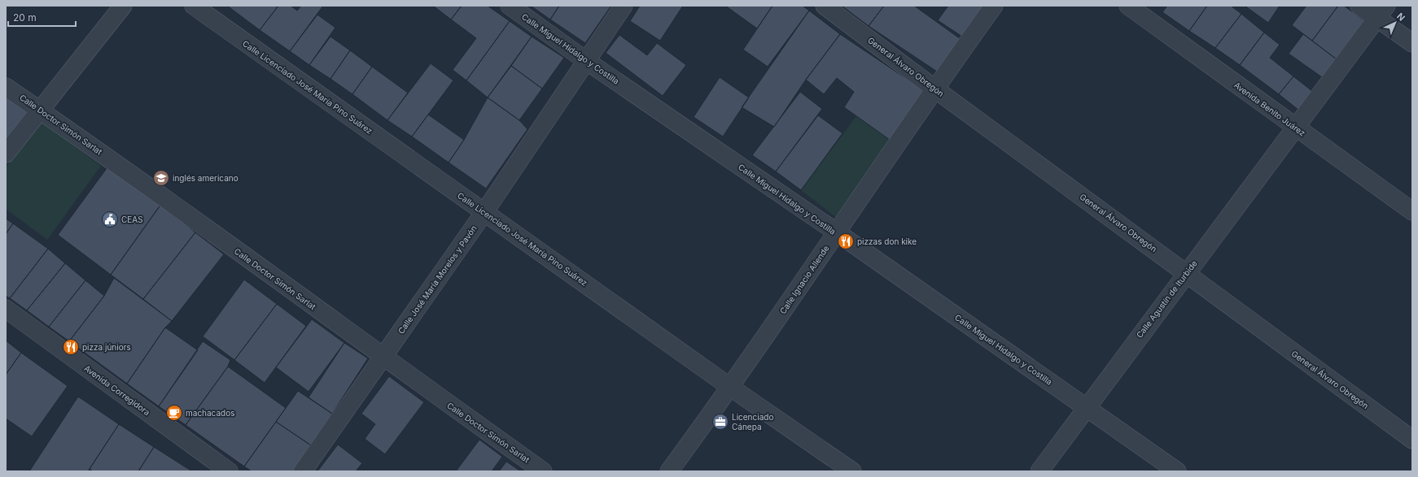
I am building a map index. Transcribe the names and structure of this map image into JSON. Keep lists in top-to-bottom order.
{
  "streets": {
    "street": [
      "Calle Miguel Hidalgo y Costilla",
      "General Álvaro Obregón",
      "Calle Licenciado José María Pino Suárez",
      "Avenida Benito Juárez",
      "Calle Doctor Simón Sarlat",
      "Calle José María Morelos y Pavón",
      "Calle Ignacio Allende",
      "Calle Agustín de Iturbide",
      "Avenida Corregidora"
    ]
  },
  "crossings": [
    ["Calle Miguel Hidalgo y Costilla", "Calle José María Morelos y Pavón"],
    ["Calle Miguel Hidalgo y Costilla", "Calle Ignacio Allende"],
    ["Calle Miguel Hidalgo y Costilla", "Calle Agustín de Iturbide"],
    ["General Álvaro Obregón", "Calle Ignacio Allende"],
    ["General Álvaro Obregón", "Calle Agustín de Iturbide"],
    ["Calle Licenciado José María Pino Suárez", "Calle José María Morelos y Pavón"],
    ["Calle Licenciado José María Pino Suárez", "Calle Ignacio Allende"],
    ["Avenida Benito Juárez", "Calle Agustín de Iturbide"],
    ["Calle Doctor Simón Sarlat", "Calle José María Morelos y Pavón"]
  ],
  "places": {
    "school or university": ["inglés americano"],
    "public building": ["CEAS"],
    "restaurant": ["pizzas don kike", "pizza júniors"],
    "cafe": ["machacados"],
    "office": ["Licenciado Cánepa"]
  },
  "scale_bar": "20 m",
  "north": "top right"
}
